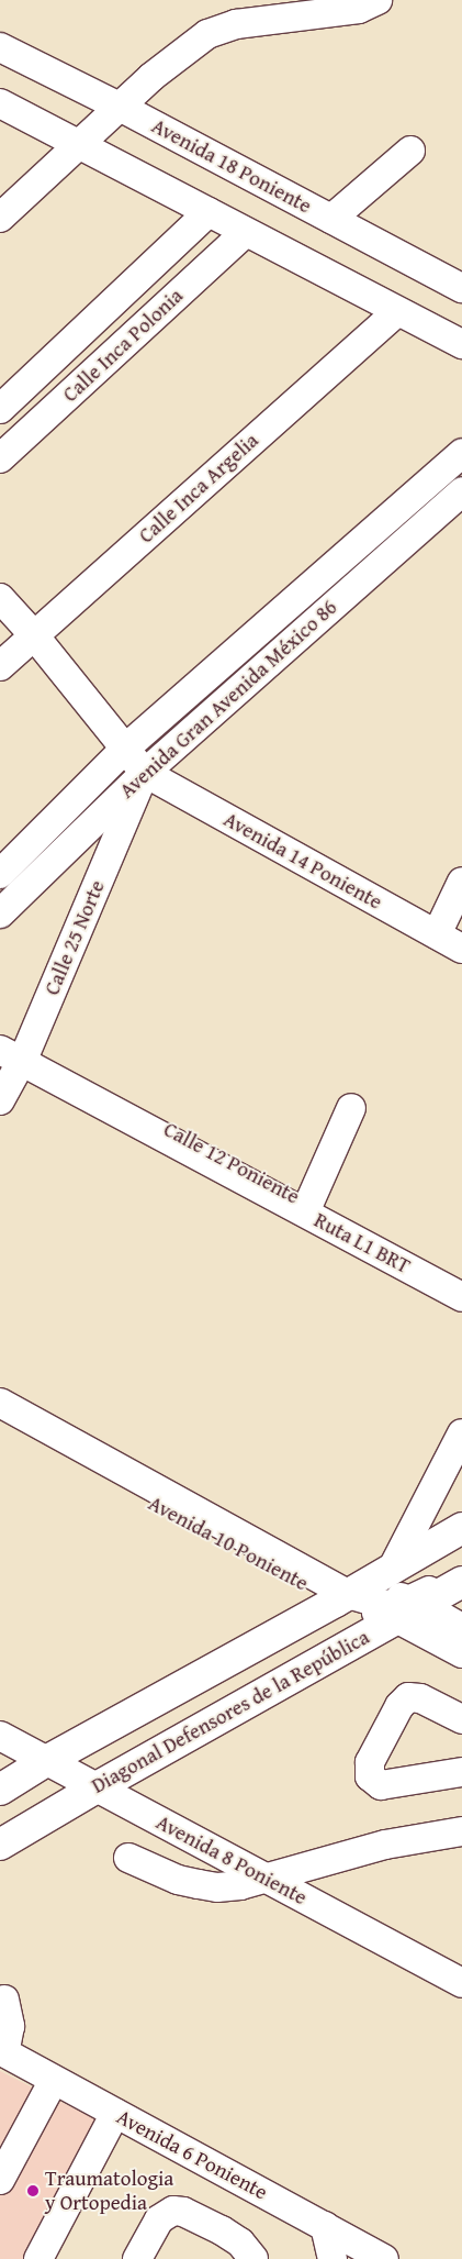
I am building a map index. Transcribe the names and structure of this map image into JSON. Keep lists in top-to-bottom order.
{
  "streets": {
    "main road": ["Diagonal Defensores de la República"],
    "street": [
      "Avenida 18 Poniente",
      "Calle Inca Polonia",
      "Calle Inca Argelia",
      "Avenida Gran Avenida México 86",
      "Avenida 14 Poniente",
      "Calle 25 Norte",
      "Calle 12 Poniente",
      "Ruta L1 BRT",
      "Avenida 10 Poniente",
      "Avenida 8 Poniente",
      "Avenida 6 Poniente"
    ]
  },
  "crossings": [
    ["Avenida Gran Avenida México 86", "Avenida 14 Poniente"],
    ["Avenida Gran Avenida México 86", "Calle 25 Norte"],
    ["Avenida 14 Poniente", "Calle 25 Norte"],
    ["Calle 25 Norte", "Calle 12 Poniente"],
    ["Calle 25 Norte", "Ruta L1 BRT"],
    ["Calle 12 Poniente", "Ruta L1 BRT"],
    ["Avenida 10 Poniente", "Diagonal Defensores de la República"],
    ["Diagonal Defensores de la República", "Avenida 8 Poniente"]
  ],
  "places": ["Traumatologia y Ortopedia"]
}
